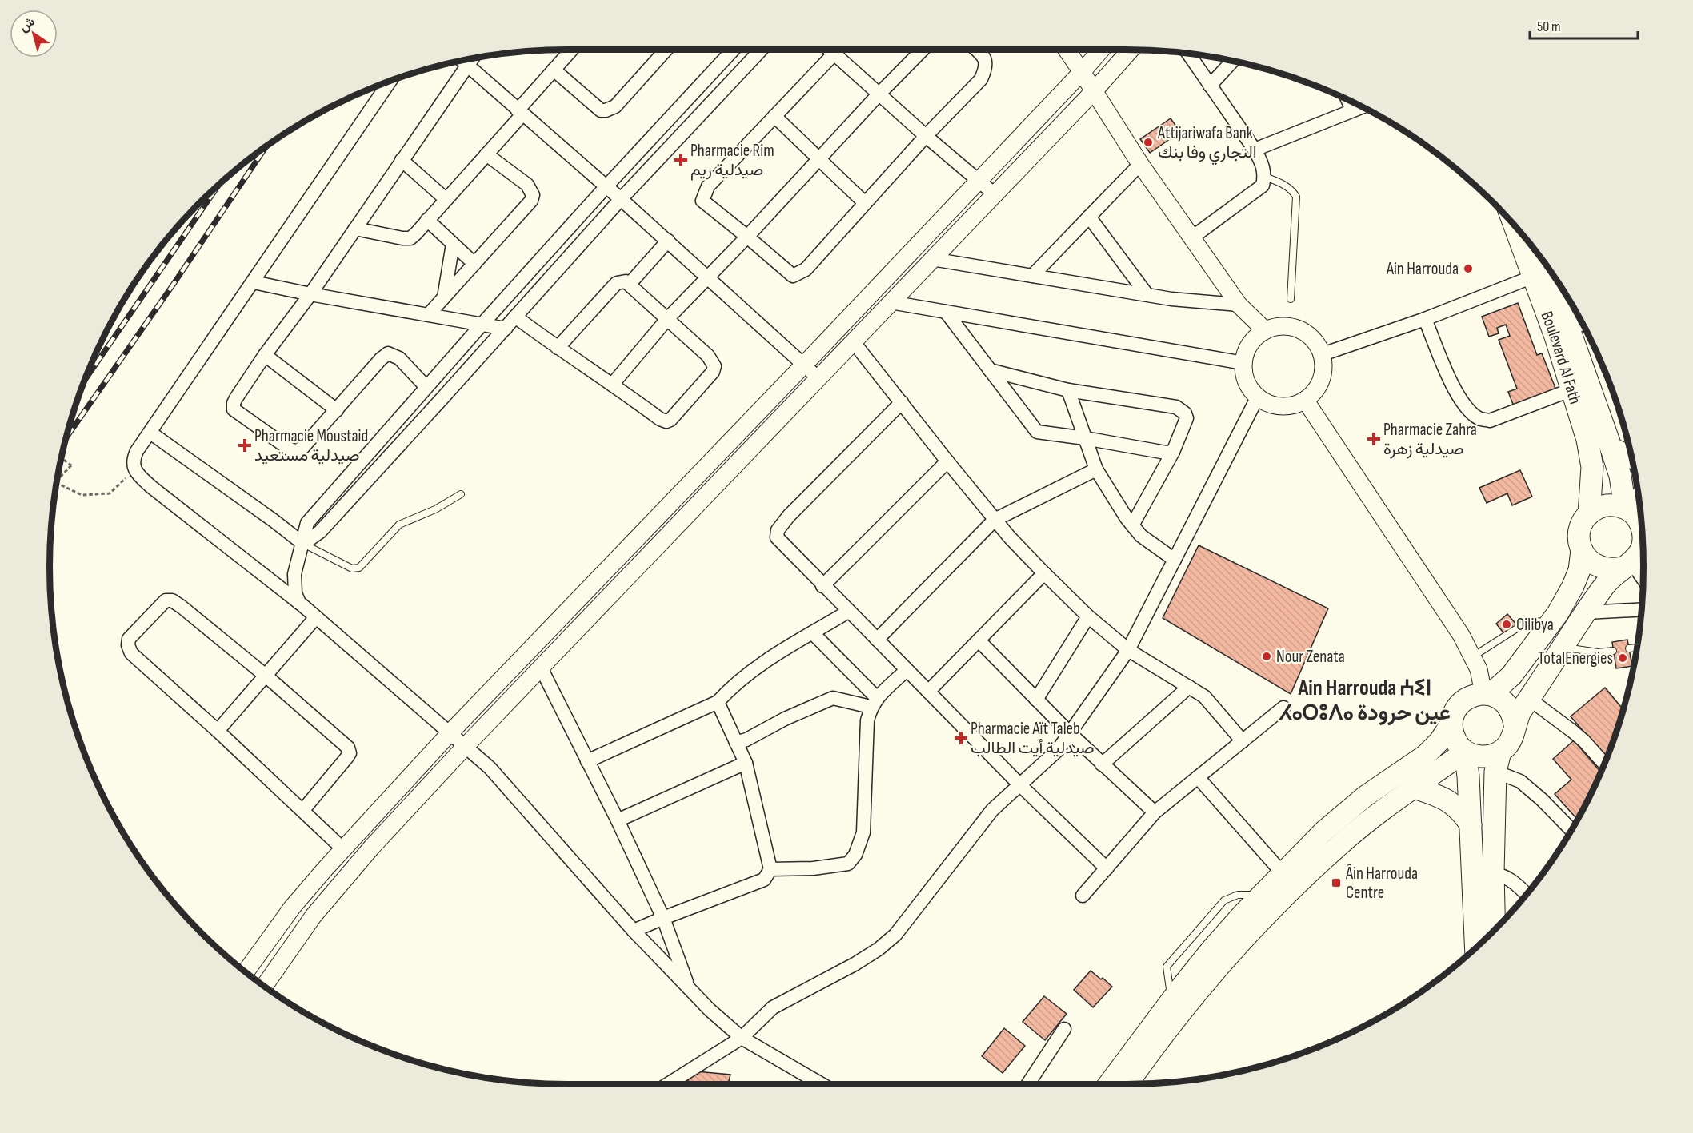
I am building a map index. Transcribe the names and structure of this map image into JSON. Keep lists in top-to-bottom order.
{
  "streets": {
    "highway": ["Boulevard Al Fath"]
  },
  "districts": ["Ain Harrouda ⵄⵉⵏ ⵃⴰⵔⵓⴷⴰ عين حرودة"],
  "places": {
    "other": [
      "Attijariwafa Bank التجاري وفا بنك",
      "Ain Harrouda",
      "Oilibya",
      "Nour Zenata",
      "TotalEnergies"
    ],
    "health": [
      "Pharmacie Rim صيدلية ريم",
      "Pharmacie Zahra صيدلية زهرة",
      "Pharmacie Moustaid صيدلية مستعيد",
      "Pharmacie Aït Taleb صيدلية أيت الطالب"
    ],
    "transit": ["Âin Harrouda Centre"]
  },
  "scale_bar": "50 m",
  "north": "top left"
}
